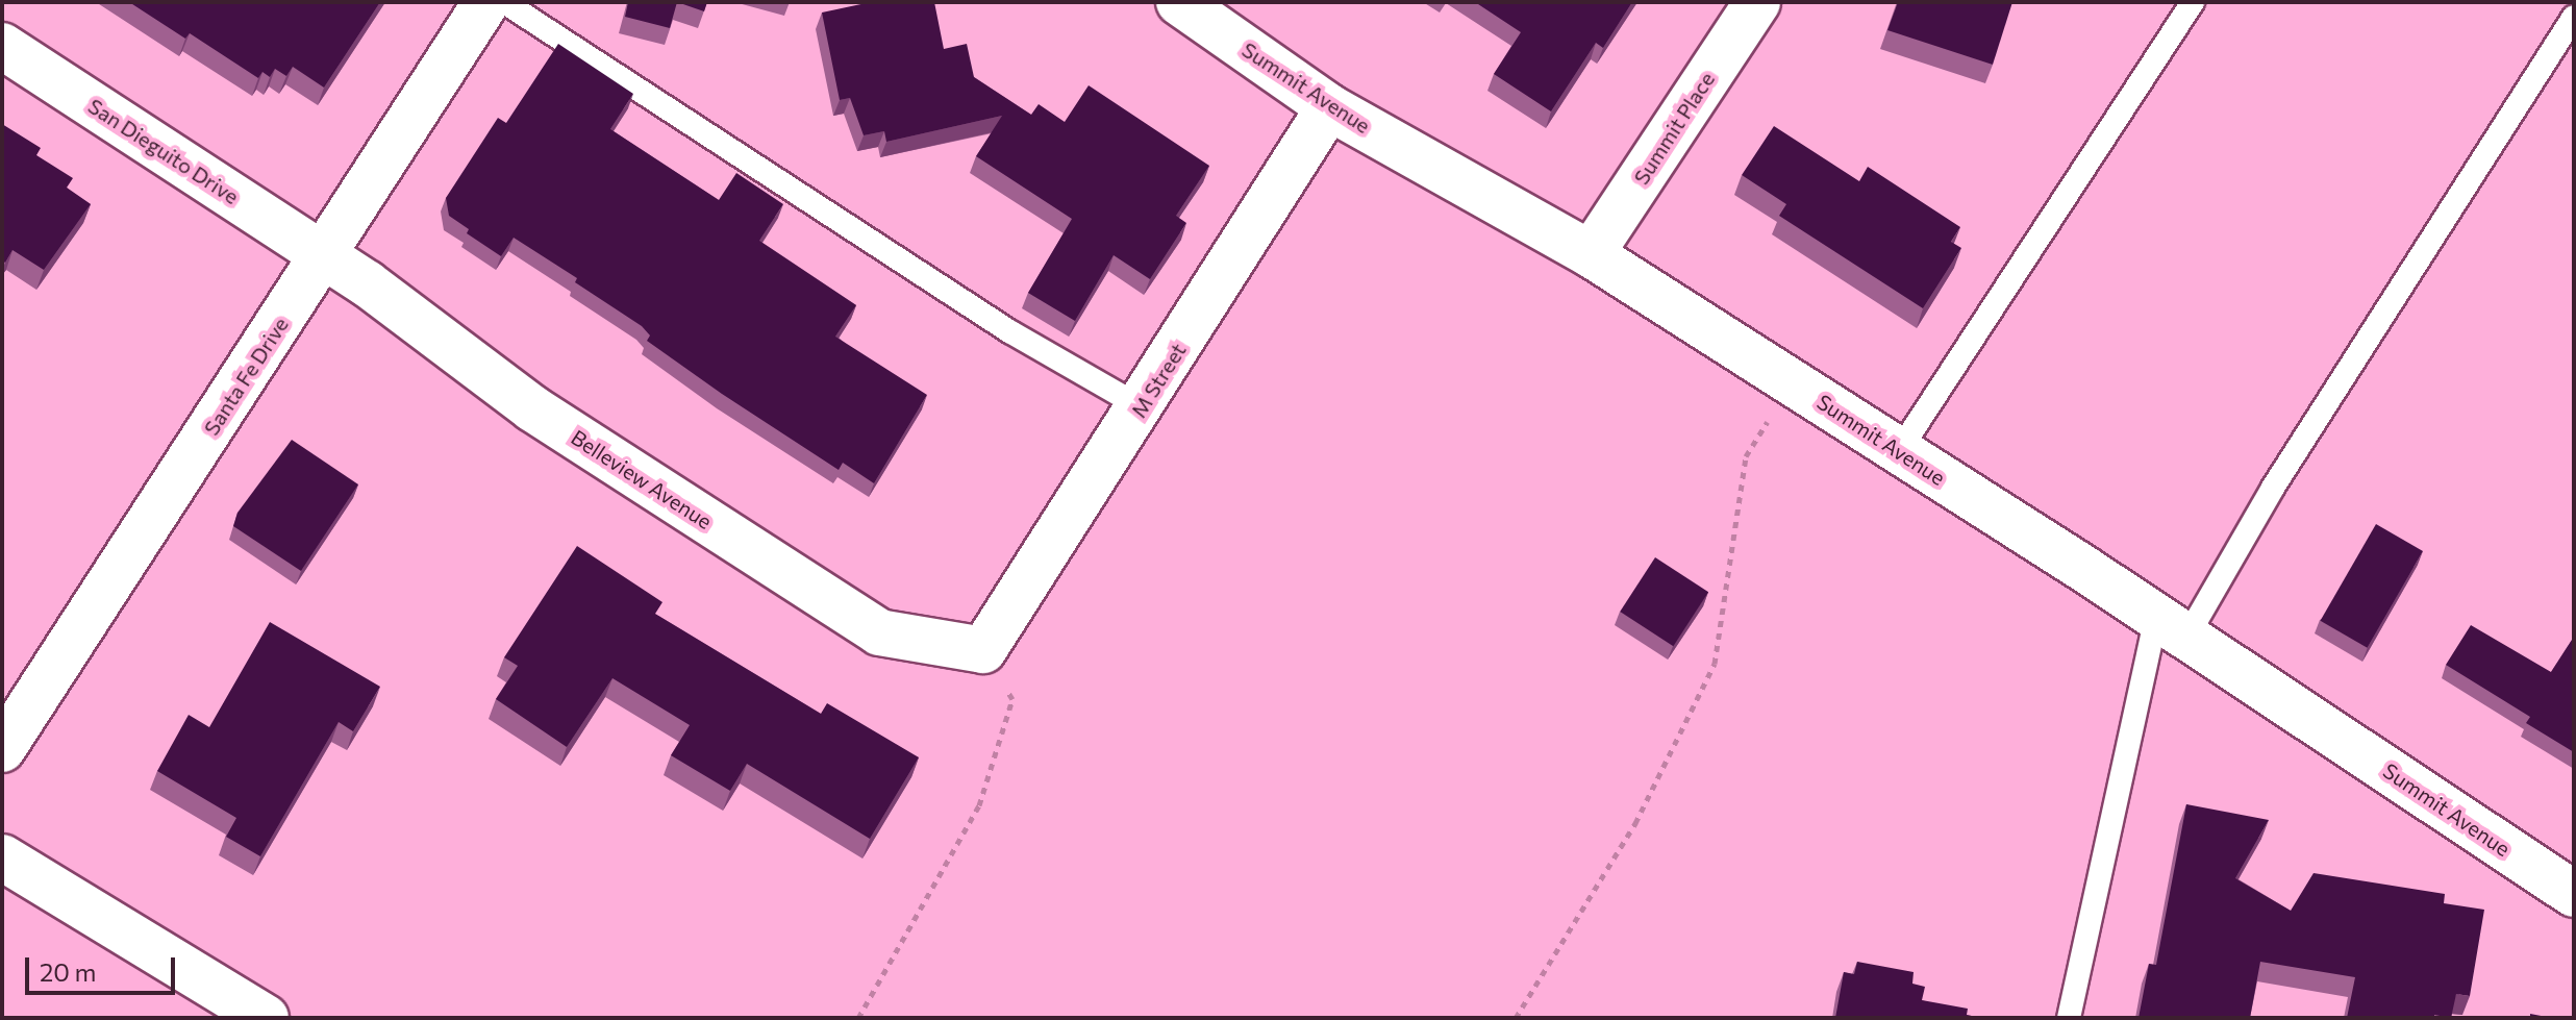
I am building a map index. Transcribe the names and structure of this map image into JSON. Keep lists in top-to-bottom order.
{
  "streets": {
    "street": [
      "Summit Avenue",
      "Summit Place",
      "San Dieguito Drive",
      "Santa Fe Drive",
      "M Street",
      "Belleview Avenue"
    ]
  },
  "crossings": [
    ["Summit Avenue", "Summit Place"],
    ["Summit Avenue", "M Street"],
    ["San Dieguito Drive", "Santa Fe Drive"],
    ["San Dieguito Drive", "Belleview Avenue"],
    ["Santa Fe Drive", "Belleview Avenue"],
    ["M Street", "Belleview Avenue"]
  ],
  "scale_bar": "20 m"
}
